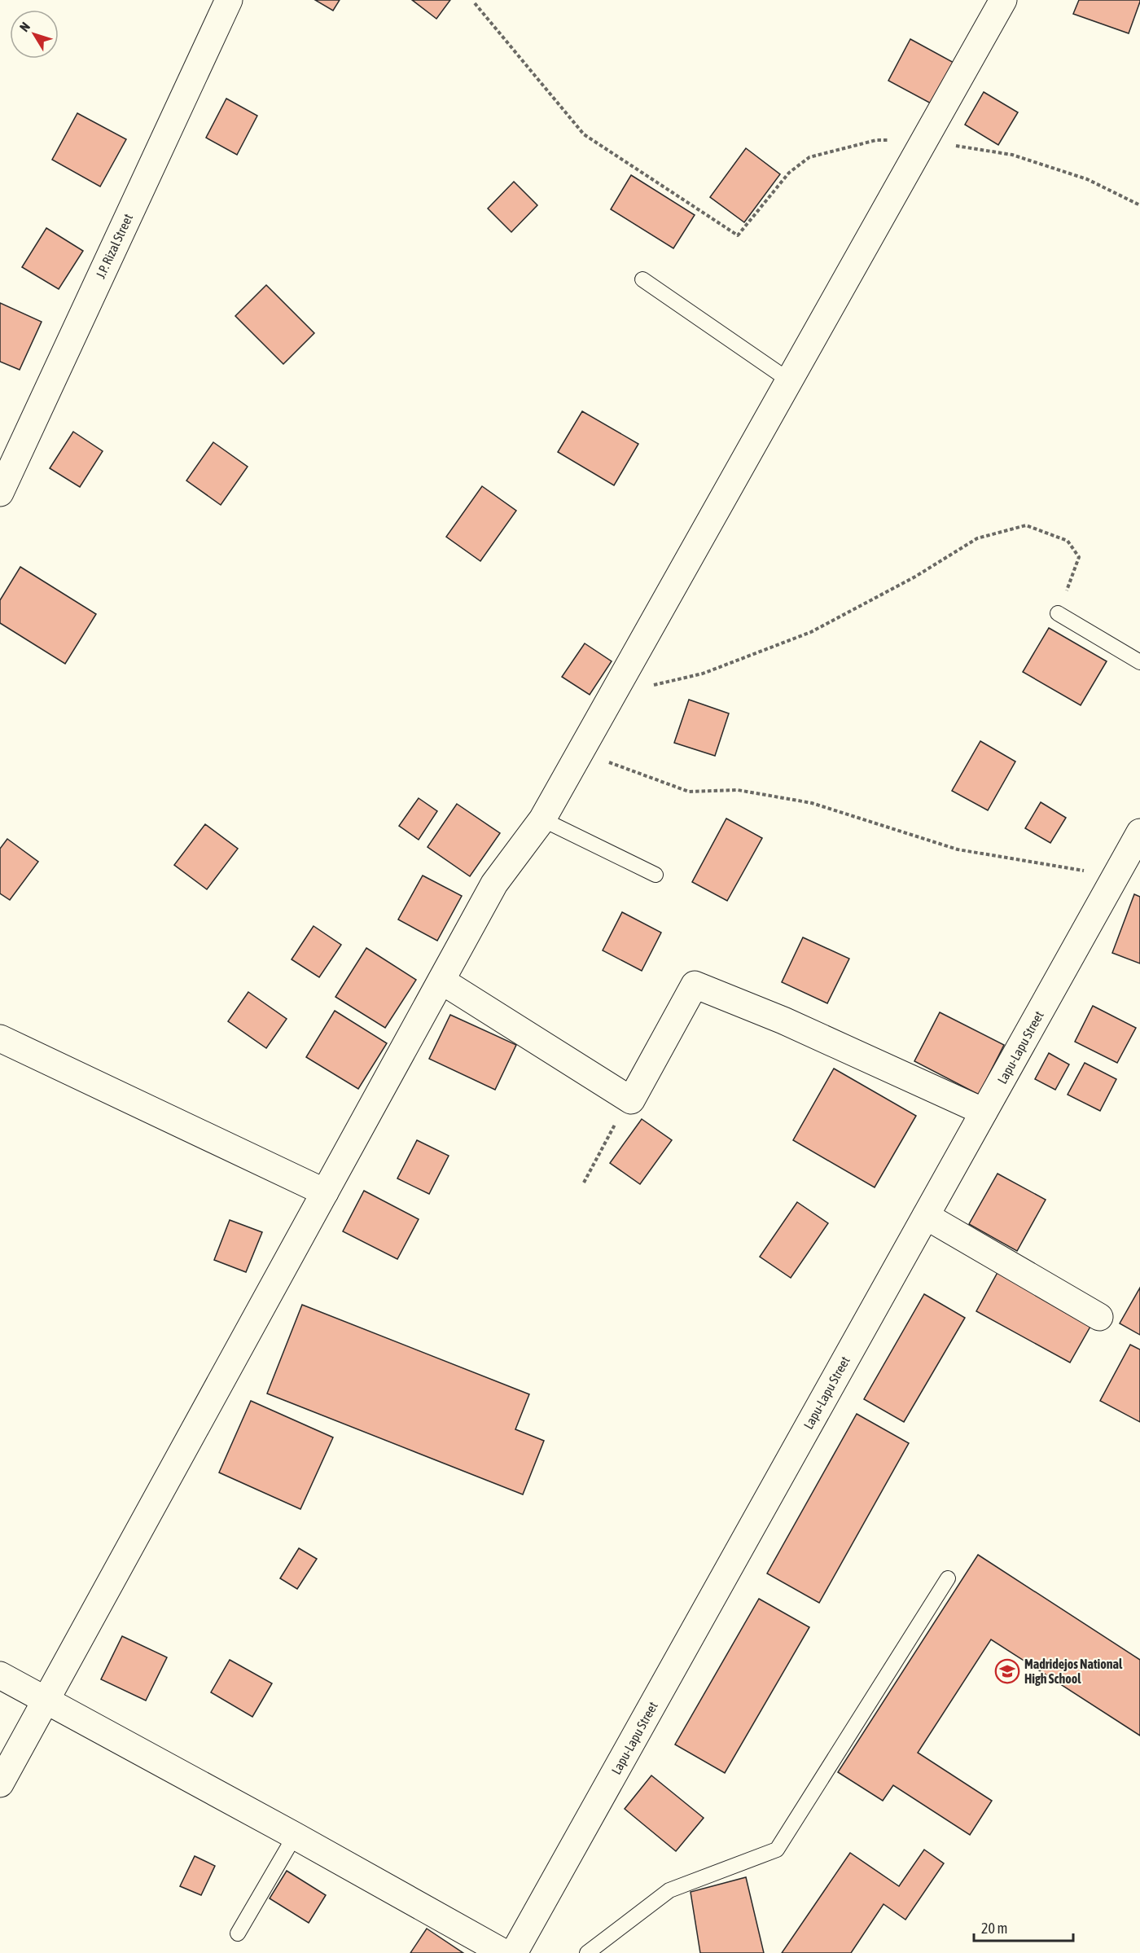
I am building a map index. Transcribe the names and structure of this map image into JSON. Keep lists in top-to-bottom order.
{
  "streets": {
    "street": ["J.P. Rizal Street", "Lapu-Lapu Street"]
  },
  "places": {
    "school or university": ["Madridejos National High School"]
  },
  "scale_bar": "20 m",
  "north": "top left"
}
